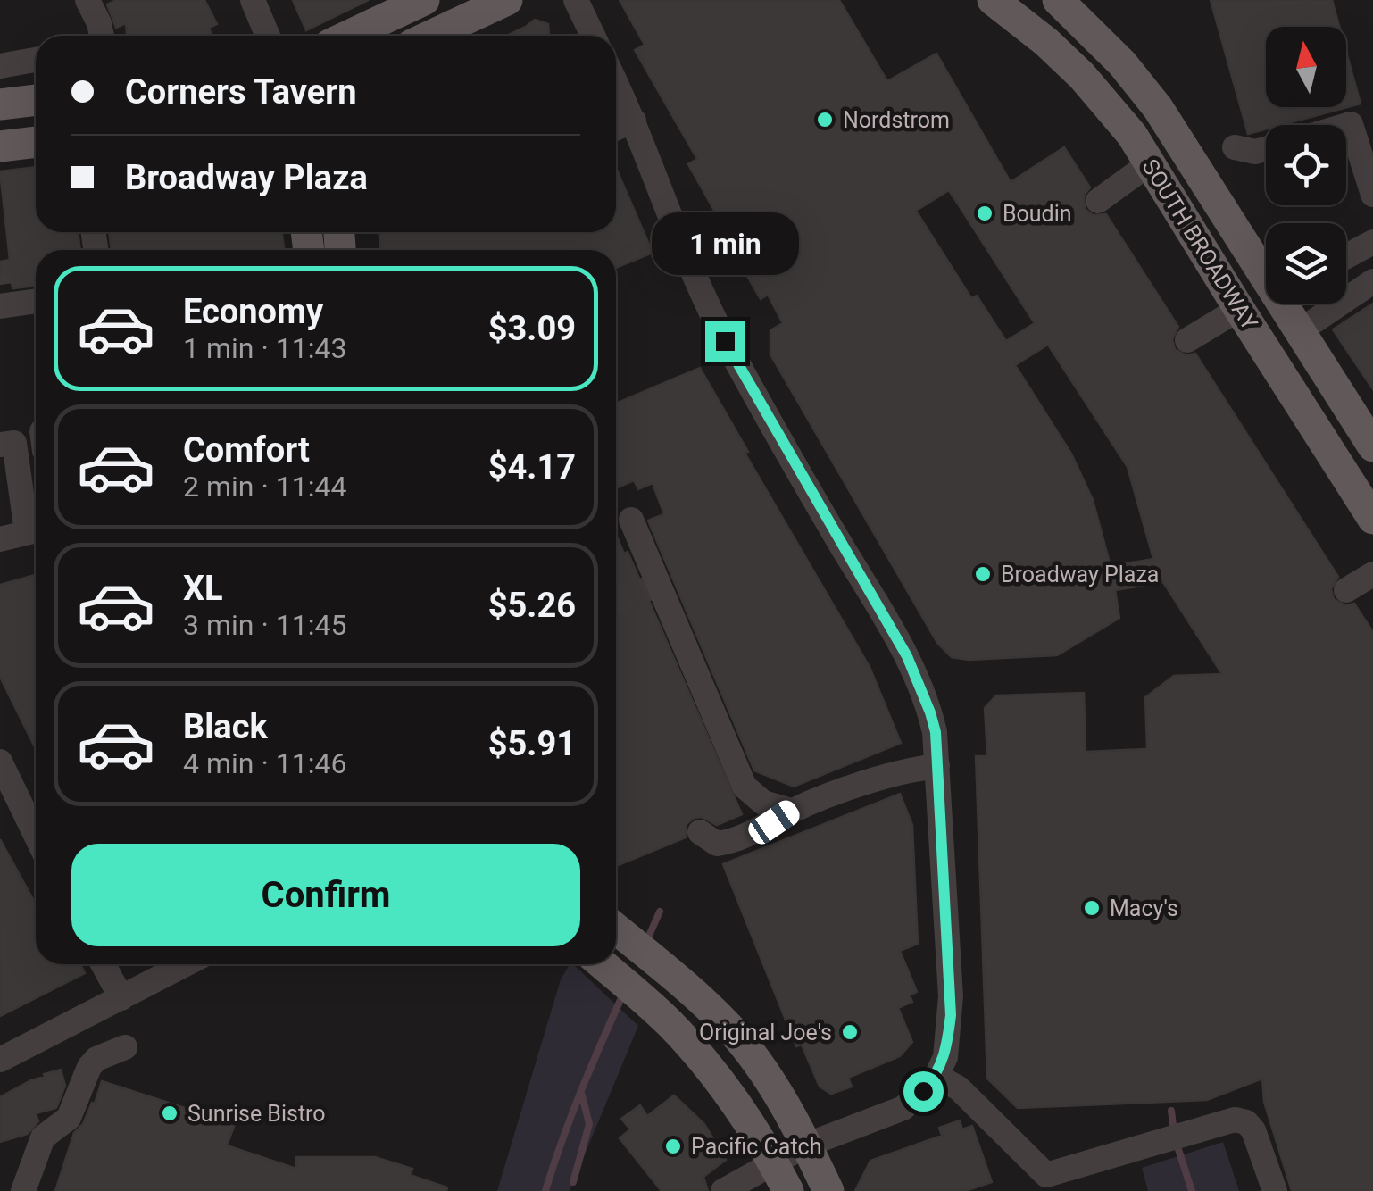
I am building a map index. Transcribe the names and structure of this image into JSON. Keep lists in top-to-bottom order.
{
  "streets": {
    "main road": ["SOUTH BROADWAY"]
  },
  "places": [
    "Nordstrom",
    "Boudin",
    "Broadway Plaza",
    "Macy's",
    "Original Joe's",
    "Sunrise Bistro",
    "Pacific Catch"
  ],
  "north": "top",
  "page": {
    "banner": ["Corners Tavern", "Broadway Plaza"],
    "bubble": "1 min",
    "list": [
      {
        "name": "Economy",
        "note": "1 min · 11:43",
        "value": "$3.09"
      },
      {
        "name": "Comfort",
        "note": "2 min · 11:44",
        "value": "$4.17"
      },
      {
        "name": "XL",
        "note": "3 min · 11:45",
        "value": "$5.26"
      },
      {
        "name": "Black",
        "note": "4 min · 11:46",
        "value": "$5.91"
      }
    ],
    "buttons": "Confirm"
  }
}
